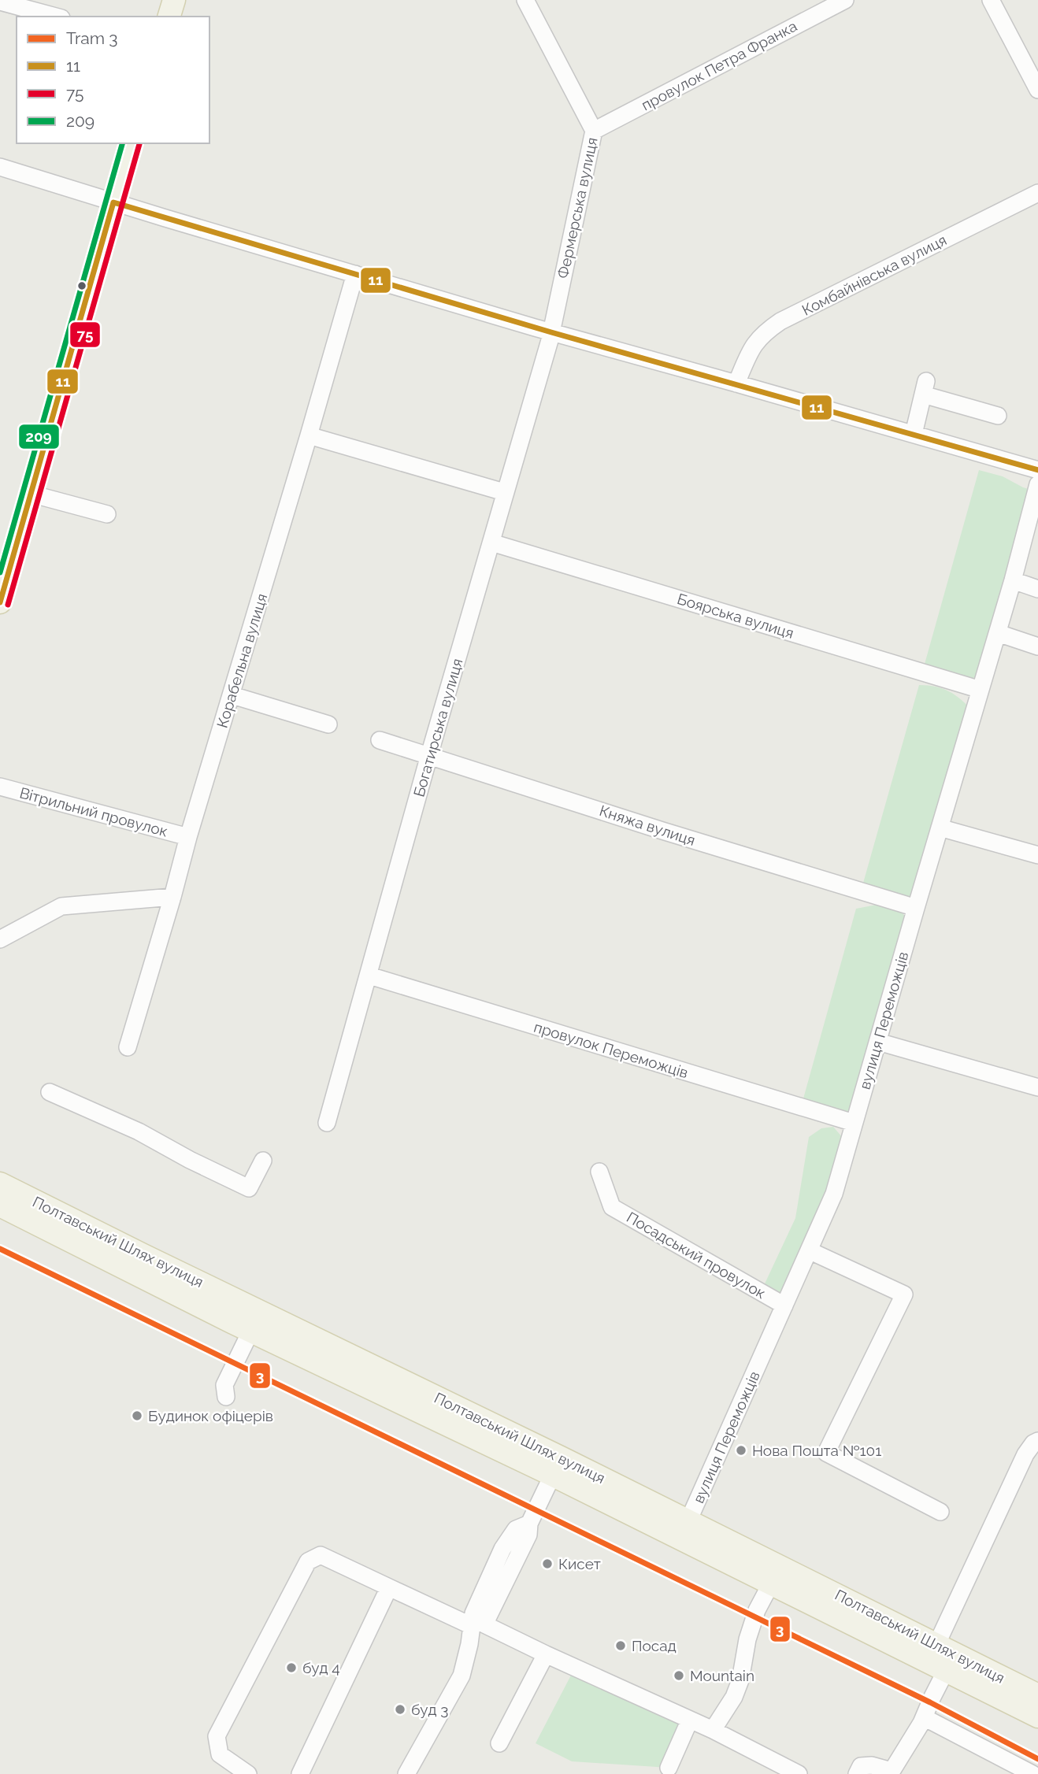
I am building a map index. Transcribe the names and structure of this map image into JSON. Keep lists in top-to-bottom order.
{
  "streets": {
    "main road": ["Полтавський Шлях вулиця"],
    "street": [
      "провулок Петра Франка",
      "Фермерська вулиця",
      "Комбайнівська вулиця",
      "Боярська вулиця",
      "Корабельна вулиця",
      "Богатирська вулиця",
      "Вітрильний провулок",
      "Княжа вулиця",
      "вулиця Переможців",
      "провулок Переможців",
      "Посадський провулок"
    ]
  },
  "crossings": [
    ["провулок Петра Франка", "Фермерська вулиця"],
    ["Фермерська вулиця", "Богатирська вулиця"],
    ["Боярська вулиця", "Богатирська вулиця"],
    ["Боярська вулиця", "вулиця Переможців"],
    ["Корабельна вулиця", "Вітрильний провулок"],
    ["Богатирська вулиця", "Княжа вулиця"],
    ["Богатирська вулиця", "провулок Переможців"],
    ["Княжа вулиця", "вулиця Переможців"],
    ["вулиця Переможців", "провулок Переможців"],
    ["вулиця Переможців", "Полтавський Шлях вулиця"],
    ["вулиця Переможців", "Посадський провулок"]
  ],
  "places": [
    "Будинок офіцерів",
    "Нова Пошта №101",
    "Кисет",
    "Посад",
    "буд 4",
    "Mountain",
    "буд 3"
  ],
  "lines": [
    "transit line 209",
    "transit line 75",
    "transit line 11",
    "tram line 3"
  ],
  "legend": [
    "Tram 3",
    "11",
    "75",
    "209"
  ]
}
